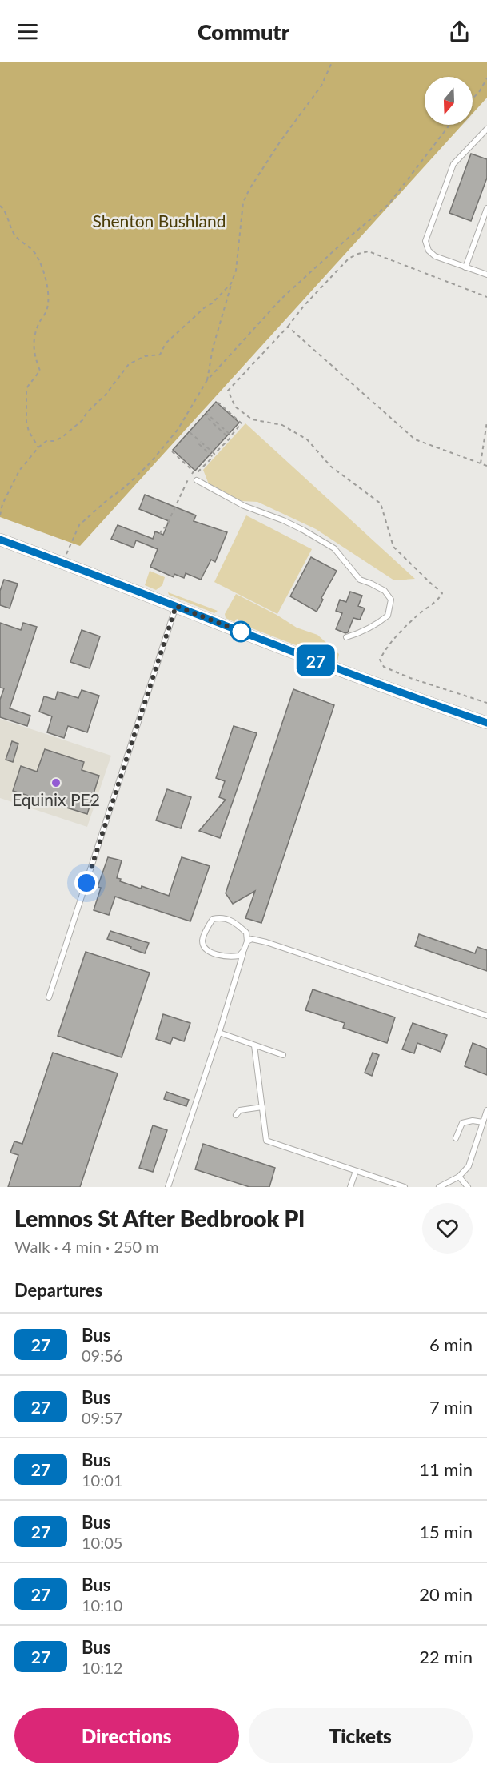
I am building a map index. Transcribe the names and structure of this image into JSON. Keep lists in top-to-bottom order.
{
  "parks": ["Shenton Bushland"],
  "places": ["Equinix PE2"],
  "lines": ["bus line 27"],
  "north": "bottom",
  "page": {
    "header": "Commutr",
    "on_map": "27",
    "heading": [
      ["Lemnos St After Bedbrook Pl", "Walk · 4 min · 250 m"],
      "Departures"
    ],
    "list": [
      {
        "mark": "27",
        "name": "Bus",
        "note": "09:56",
        "value": "6 min"
      },
      {
        "mark": "27",
        "name": "Bus",
        "note": "09:57",
        "value": "7 min"
      },
      {
        "mark": "27",
        "name": "Bus",
        "note": "10:01",
        "value": "11 min"
      },
      {
        "mark": "27",
        "name": "Bus",
        "note": "10:05",
        "value": "15 min"
      },
      {
        "mark": "27",
        "name": "Bus",
        "note": "10:10",
        "value": "20 min"
      },
      {
        "mark": "27",
        "name": "Bus",
        "note": "10:12",
        "value": "22 min"
      }
    ],
    "buttons": ["Directions", "Tickets"]
  }
}
